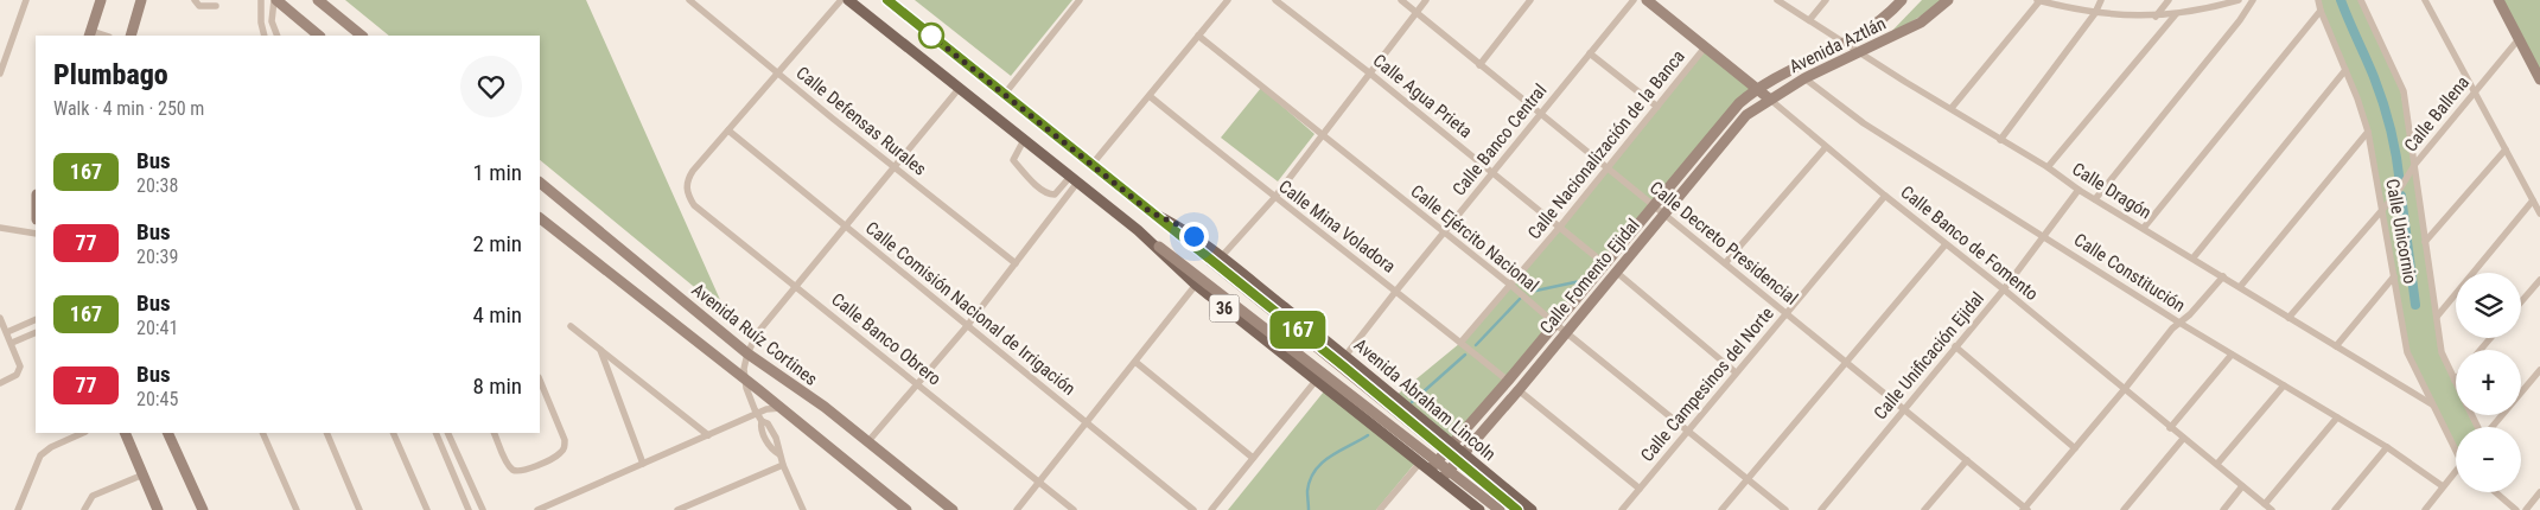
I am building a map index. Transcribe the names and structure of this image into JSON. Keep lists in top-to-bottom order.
{
  "streets": {
    "main road": [
      "Avenida Aztlán",
      "Calle Banco de Fomento",
      "Calle Fomento Ejidal",
      "36",
      "Avenida Ruíz Cortines",
      "Avenida Abraham Lincoln"
    ],
    "street": [
      "Calle Agua Prieta",
      "Calle Ballena",
      "Calle Defensas Rurales",
      "Calle Banco Central",
      "Calle Nacionalización de la Banca",
      "Calle Dragón",
      "Calle Mina Voladora",
      "Calle Unicornio",
      "Calle Ejército Nacional",
      "Calle Decreto Presidencial",
      "Calle Constitución",
      "Calle Comisión Nacional de Irrigación",
      "Calle Banco Obrero",
      "Calle Unificación Ejidal",
      "Calle Campesinos del Norte"
    ]
  },
  "crossings": [
    ["Avenida Aztlán", "Calle Dragón"],
    ["Avenida Aztlán", "Calle Banco de Fomento"],
    ["Avenida Aztlán", "Calle Constitución"],
    ["Avenida Aztlán", "Calle Fomento Ejidal"],
    ["Calle Agua Prieta", "Calle Banco Central"],
    ["Calle Agua Prieta", "Calle Nacionalización de la Banca"],
    ["Calle Agua Prieta", "Calle Fomento Ejidal"],
    ["Calle Ballena", "Calle Dragón"],
    ["Calle Ballena", "Calle Unicornio"],
    ["Calle Banco Central", "Calle Mina Voladora"],
    ["Calle Banco Central", "Calle Ejército Nacional"],
    ["Calle Banco Central", "Calle Decreto Presidencial"],
    ["Calle Banco Central", "Avenida Abraham Lincoln"],
    ["Calle Nacionalización de la Banca", "Calle Mina Voladora"],
    ["Calle Nacionalización de la Banca", "Calle Ejército Nacional"],
    ["Calle Nacionalización de la Banca", "Calle Decreto Presidencial"],
    ["Calle Nacionalización de la Banca", "Calle Banco de Fomento"],
    ["Calle Dragón", "Calle Unicornio"],
    ["Calle Dragón", "Calle Unificación Ejidal"],
    ["Calle Mina Voladora", "Calle Fomento Ejidal"],
    ["Calle Ejército Nacional", "Calle Fomento Ejidal"],
    ["Calle Ejército Nacional", "Calle Campesinos del Norte"],
    ["Calle Decreto Presidencial", "Calle Fomento Ejidal"],
    ["Calle Decreto Presidencial", "Calle Unificación Ejidal"],
    ["Calle Decreto Presidencial", "Calle Campesinos del Norte"],
    ["Calle Banco de Fomento", "Calle Fomento Ejidal"],
    ["Calle Banco de Fomento", "Calle Unificación Ejidal"],
    ["Calle Banco de Fomento", "Calle Campesinos del Norte"],
    ["Calle Constitución", "Calle Unificación Ejidal"],
    ["Calle Fomento Ejidal", "36"],
    ["Calle Fomento Ejidal", "Avenida Abraham Lincoln"],
    ["Calle Comisión Nacional de Irrigación", "Calle Banco Obrero"],
    ["36", "Avenida Abraham Lincoln"]
  ],
  "lines": ["bus line 167"],
  "page": {
    "on_map": "167",
    "heading": ["Plumbago", "Walk · 4 min · 250 m"],
    "list": [
      {
        "mark": "167",
        "name": "Bus",
        "note": "20:38",
        "value": "1 min"
      },
      {
        "mark": "77",
        "name": "Bus",
        "note": "20:39",
        "value": "2 min"
      },
      {
        "mark": "167",
        "name": "Bus",
        "note": "20:41",
        "value": "4 min"
      },
      {
        "mark": "77",
        "name": "Bus",
        "note": "20:45",
        "value": "8 min"
      }
    ],
    "map_buttons": ["+", "−"]
  }
}
